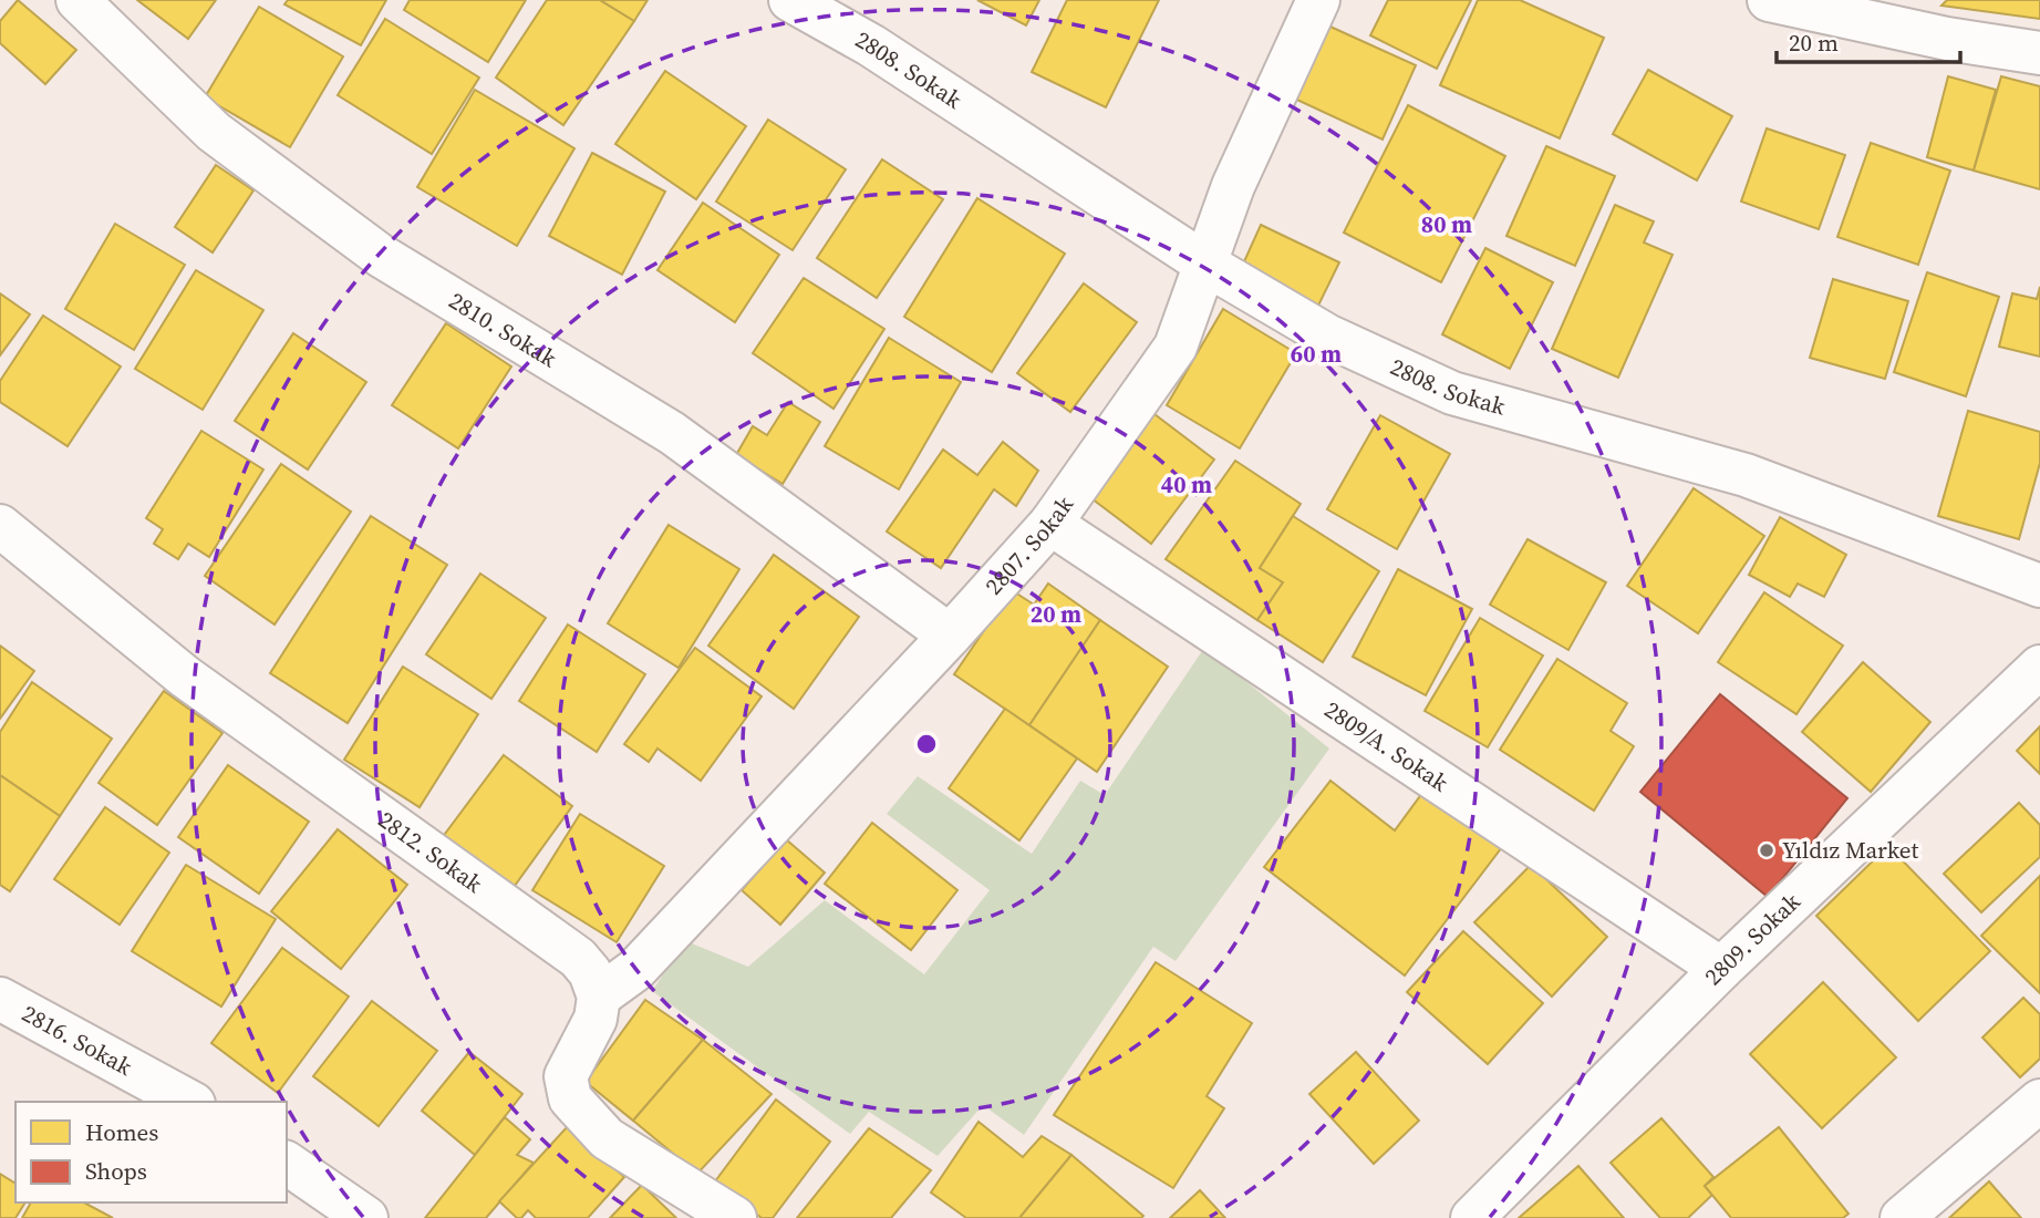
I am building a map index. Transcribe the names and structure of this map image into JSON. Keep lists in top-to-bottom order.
{
  "streets": {
    "street": [
      "2808. Sokak",
      "2810. Sokak",
      "2807. Sokak",
      "2809/A. Sokak",
      "2812. Sokak",
      "2809. Sokak",
      "2816. Sokak"
    ]
  },
  "crossings": [
    ["2808. Sokak", "2807. Sokak"],
    ["2810. Sokak", "2807. Sokak"],
    ["2807. Sokak", "2809/A. Sokak"],
    ["2807. Sokak", "2812. Sokak"],
    ["2809/A. Sokak", "2809. Sokak"]
  ],
  "places": ["Yıldız Market"],
  "legend": ["Homes", "Shops"],
  "scale_bar": "20 m",
  "rings": [
    "80 m",
    "60 m",
    "40 m",
    "20 m"
  ]
}
